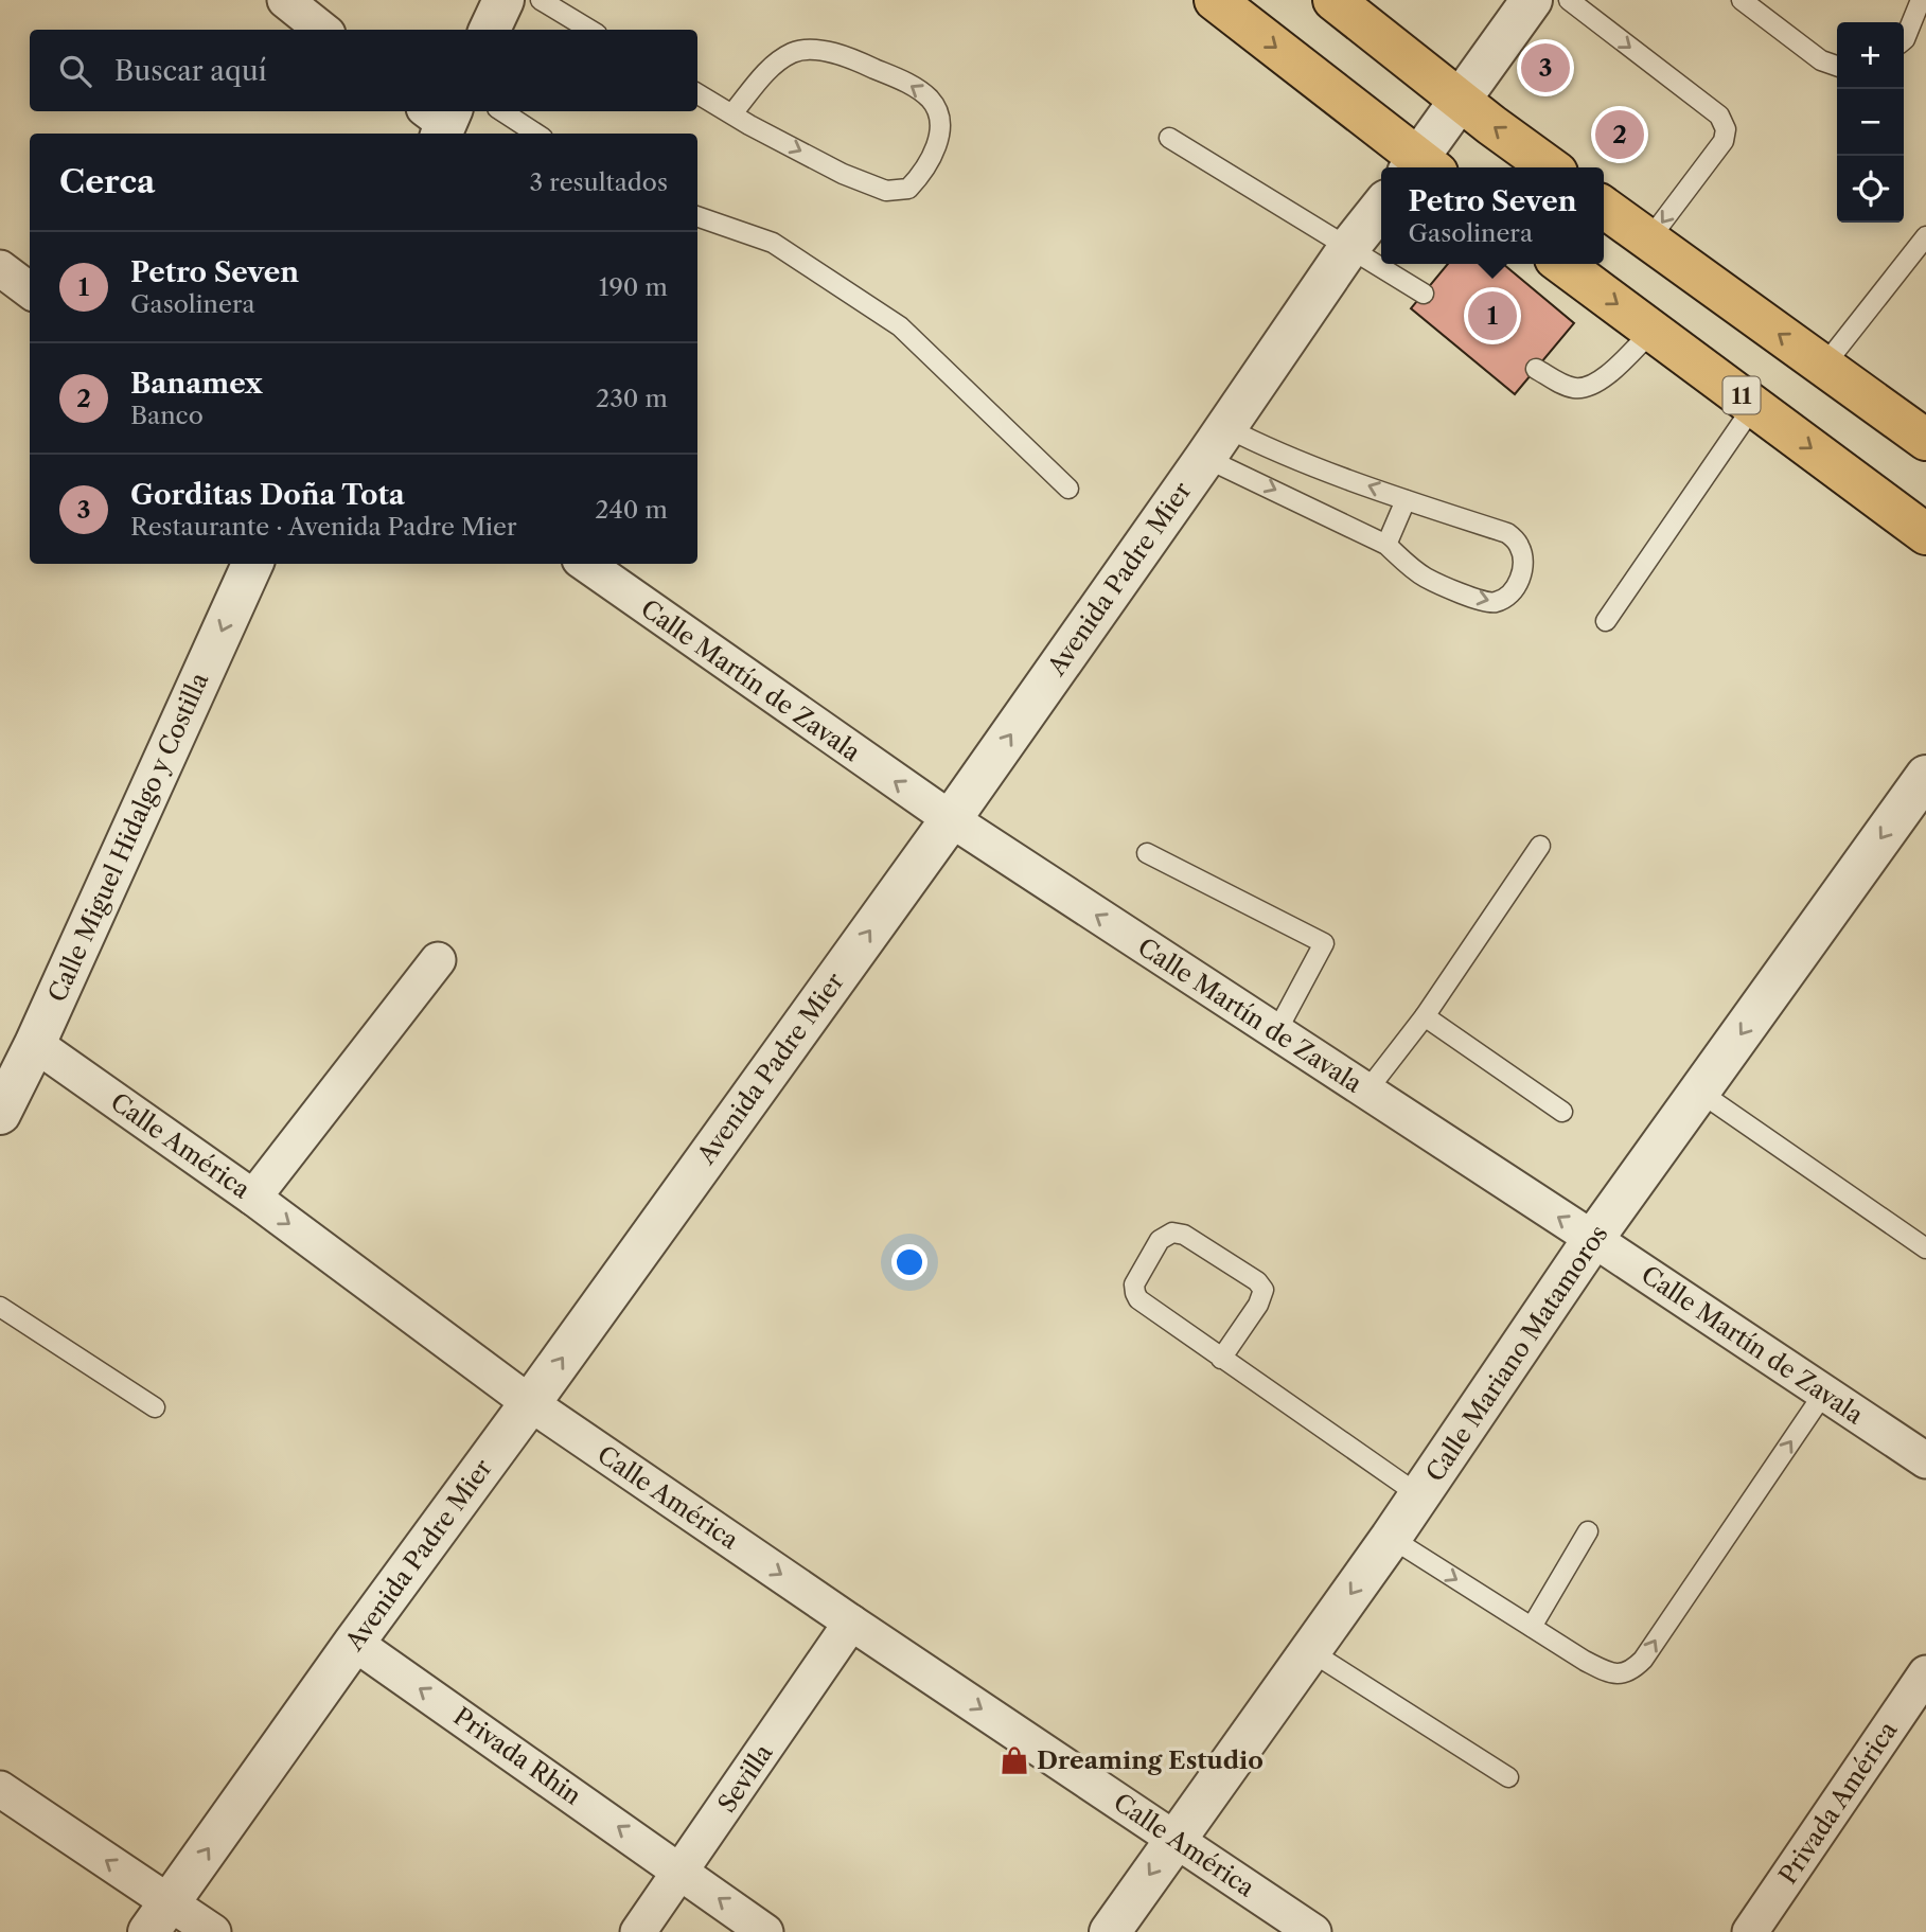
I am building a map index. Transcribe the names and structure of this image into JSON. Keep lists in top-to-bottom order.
{
  "streets": {
    "main road": ["11"],
    "street": [
      "Avenida Padre Mier",
      "Calle Martín de Zavala",
      "Calle Miguel Hidalgo y Costilla",
      "Calle América",
      "Calle Mariano Matamoros",
      "Privada Rhin",
      "Sevilla",
      "Privada América"
    ]
  },
  "crossings": [
    ["Avenida Padre Mier", "Calle Martín de Zavala"],
    ["Avenida Padre Mier", "Calle América"],
    ["Avenida Padre Mier", "Privada Rhin"],
    ["Calle Martín de Zavala", "Calle Mariano Matamoros"],
    ["Calle Miguel Hidalgo y Costilla", "Calle América"],
    ["Calle América", "Calle Mariano Matamoros"],
    ["Calle América", "Sevilla"],
    ["Privada Rhin", "Sevilla"]
  ],
  "one_way": [
    "Avenida Padre Mier",
    "Calle Martín de Zavala",
    "Calle América",
    "Calle Mariano Matamoros",
    "Privada Rhin"
  ],
  "places": {
    "shop": ["Dreaming Estudio"]
  },
  "page": {
    "map_buttons": ["+", "−"],
    "search": "Buscar aquí",
    "pins": ["3", "2", "1"],
    "heading": ["Cerca", "3 resultados"],
    "popup": ["Petro Seven", "Gasolinera"],
    "list": [
      {
        "mark": "1",
        "name": "Petro Seven",
        "note": "Gasolinera",
        "value": "190 m"
      },
      {
        "mark": "2",
        "name": "Banamex",
        "note": "Banco",
        "value": "230 m"
      },
      {
        "mark": "3",
        "name": "Gorditas Doña Tota",
        "note": "Restaurante · Avenida Padre Mier",
        "value": "240 m"
      }
    ]
  }
}
